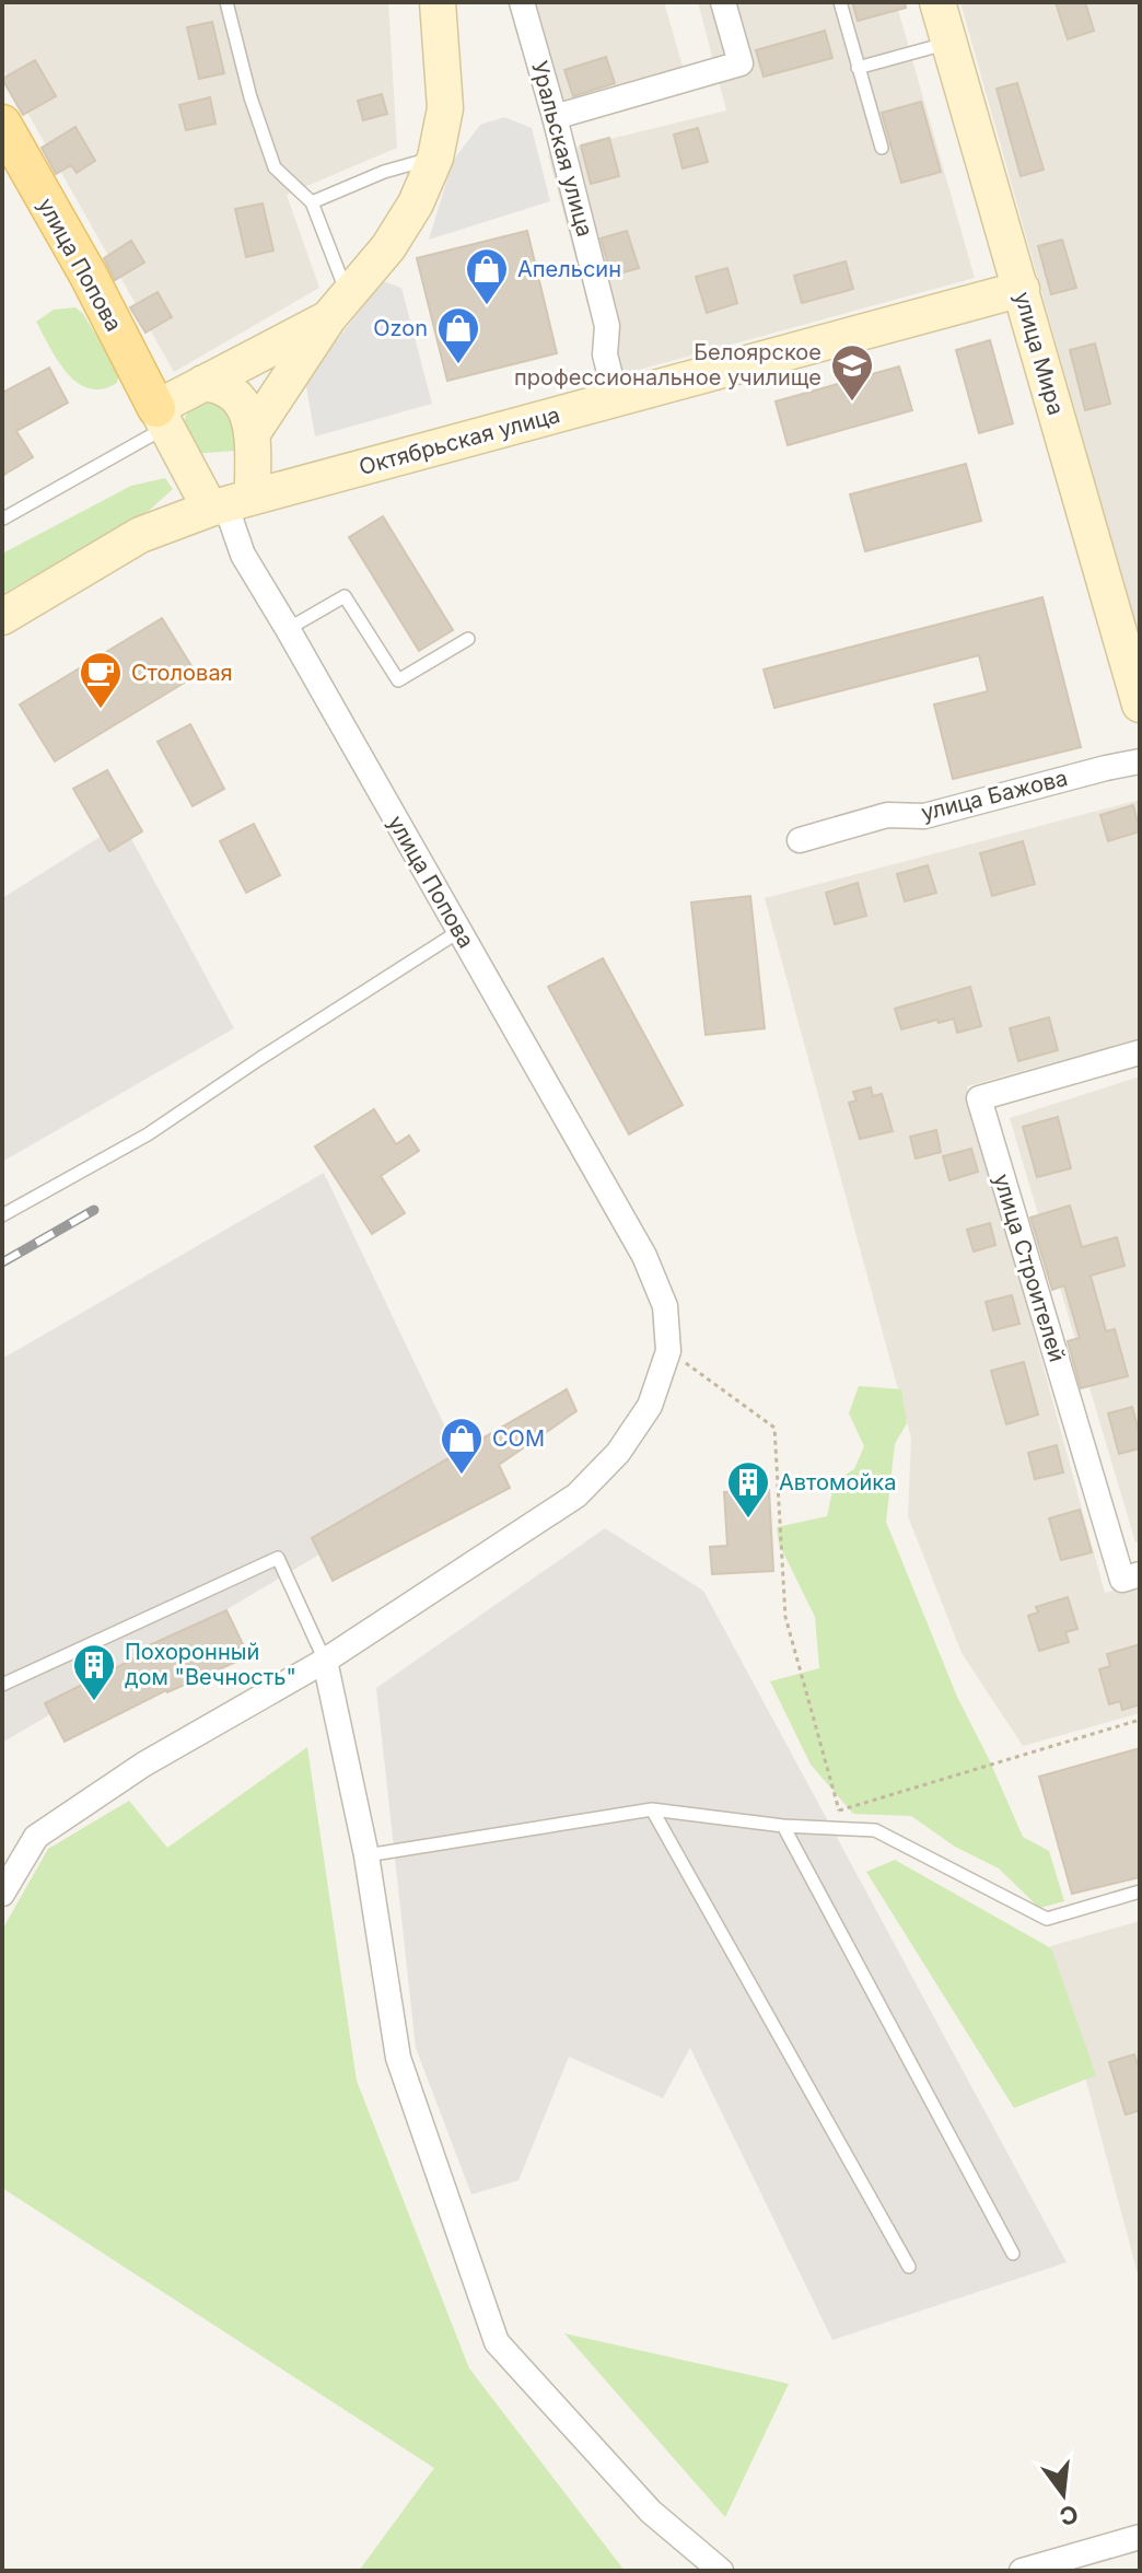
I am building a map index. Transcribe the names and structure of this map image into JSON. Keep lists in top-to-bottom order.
{
  "streets": {
    "main road": ["улица Попова"],
    "street": [
      "Уральская улица",
      "улица Мира",
      "Октябрьская улица",
      "улица Бажова",
      "улица Строителей"
    ]
  },
  "crossings": [
    ["Уральская улица", "Октябрьская улица"],
    ["улица Попова", "Октябрьская улица"],
    ["улица Мира", "Октябрьская улица"]
  ],
  "places": {
    "shop": ["Апельсин", "Ozon", "СОМ"],
    "school or university": ["Белоярское профессиональное училище"],
    "cafe": ["Столовая"],
    "building": ["Автомойка", "Похоронный дом \"Вечность\""]
  },
  "north": "bottom"
}
